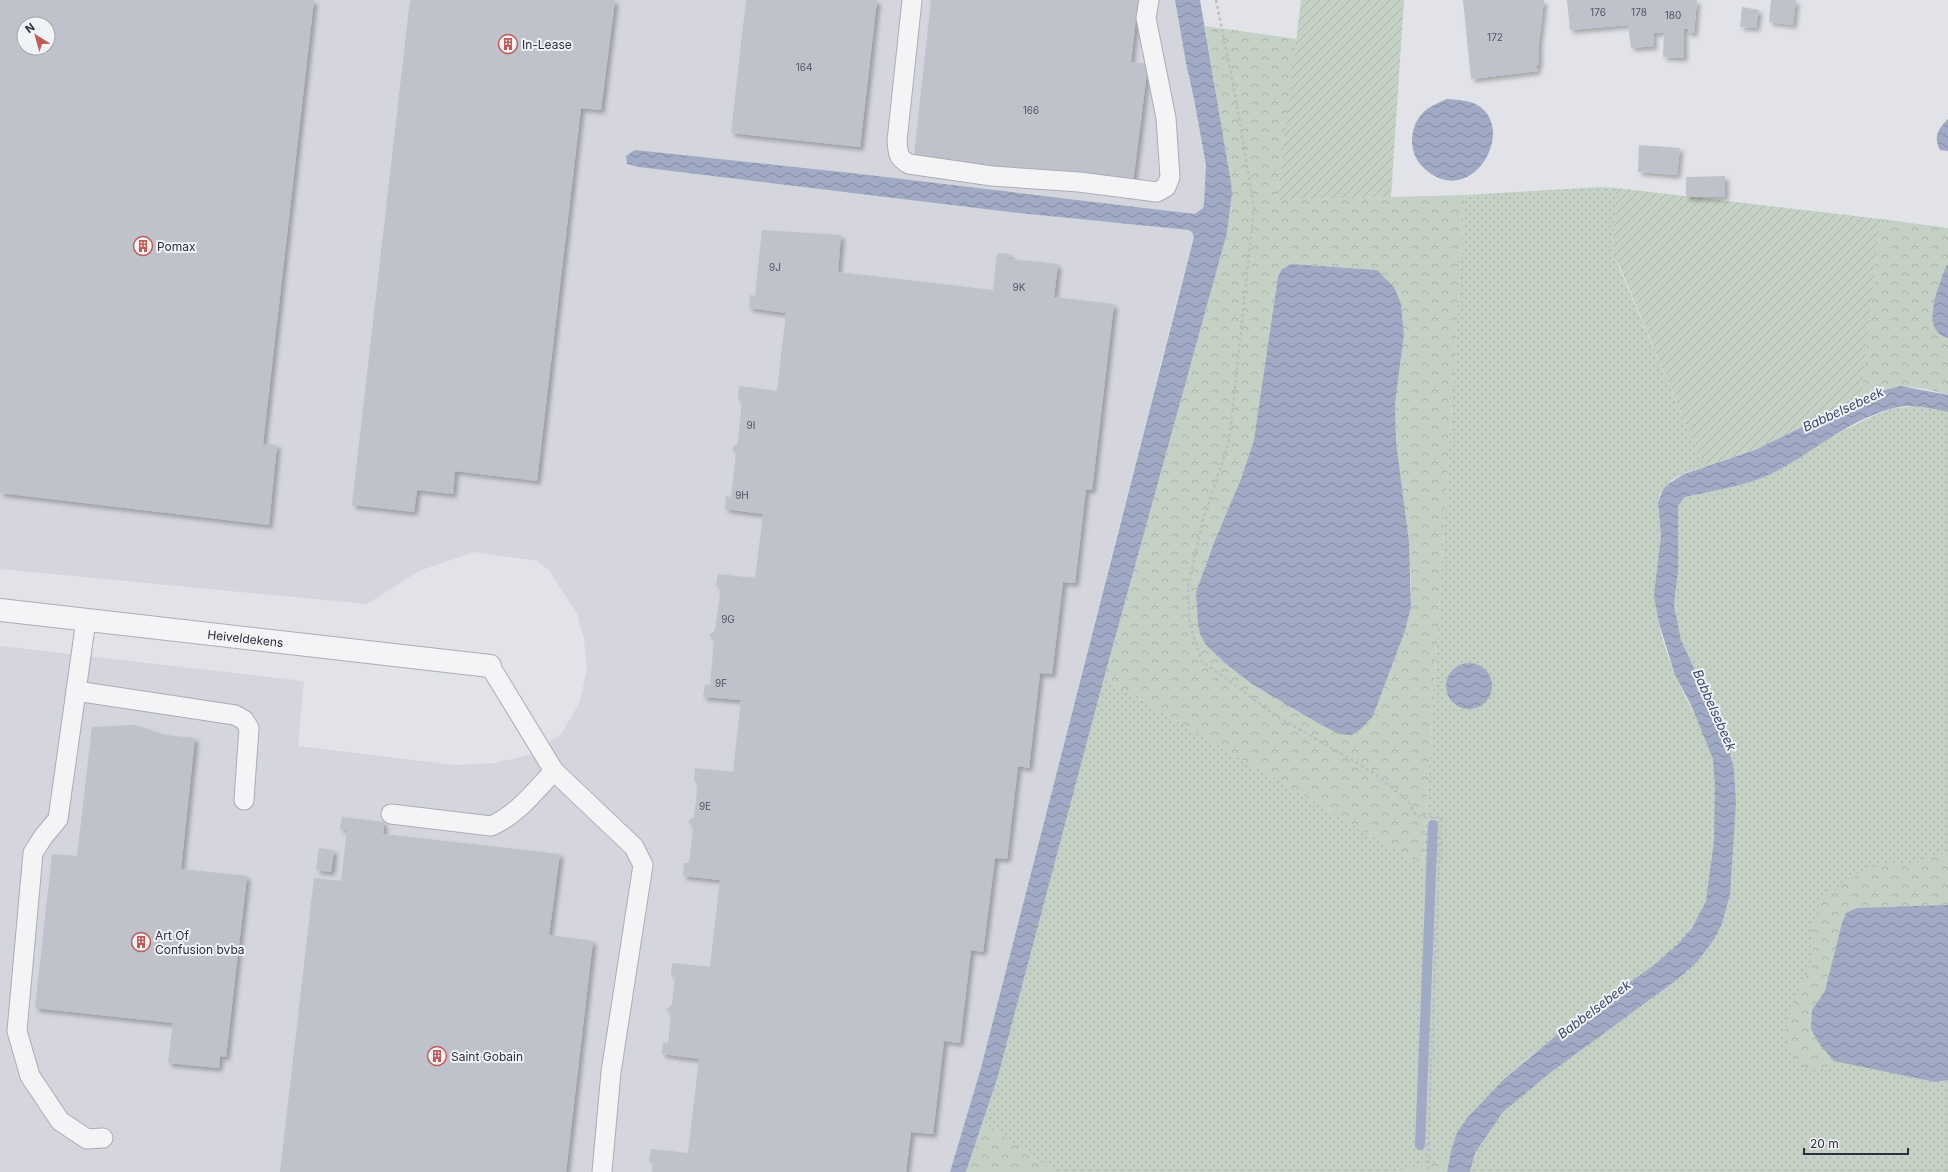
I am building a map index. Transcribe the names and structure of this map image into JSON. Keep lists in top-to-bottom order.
{
  "streets": {
    "street": ["Heiveldekens"]
  },
  "water": ["Babbelsebeek"],
  "places": {
    "building": [
      "In-Lease",
      "Pomax",
      "Art Of Confusion bvba",
      "Saint Gobain"
    ]
  },
  "house_numbers": [
    "176",
    "178",
    "180",
    "172",
    "164",
    "166",
    "9J",
    "9K",
    "9I",
    "9H",
    "9G",
    "9F",
    "9E"
  ],
  "scale_bar": "20 m",
  "north": "top left"
}
